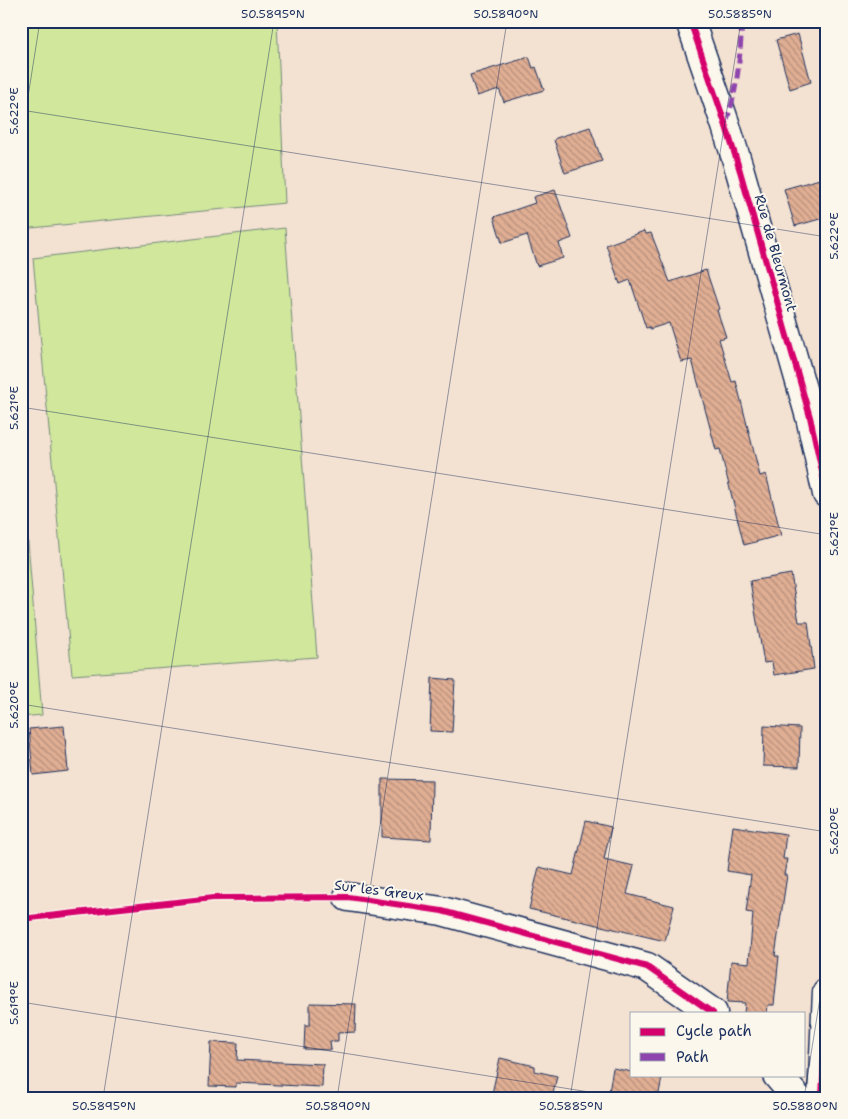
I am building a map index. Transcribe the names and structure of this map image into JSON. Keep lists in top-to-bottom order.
{
  "streets": {
    "street": ["Rue de Bleurmont", "Sur les Greux"]
  },
  "legend": ["Cycle path", "Path"],
  "coordinates": [
    "50.5895°N",
    "50.5890°N",
    "50.5885°N",
    "5.622°E",
    "5.621°E",
    "5.620°E",
    "5.619°E",
    "50.5880°N"
  ]
}
